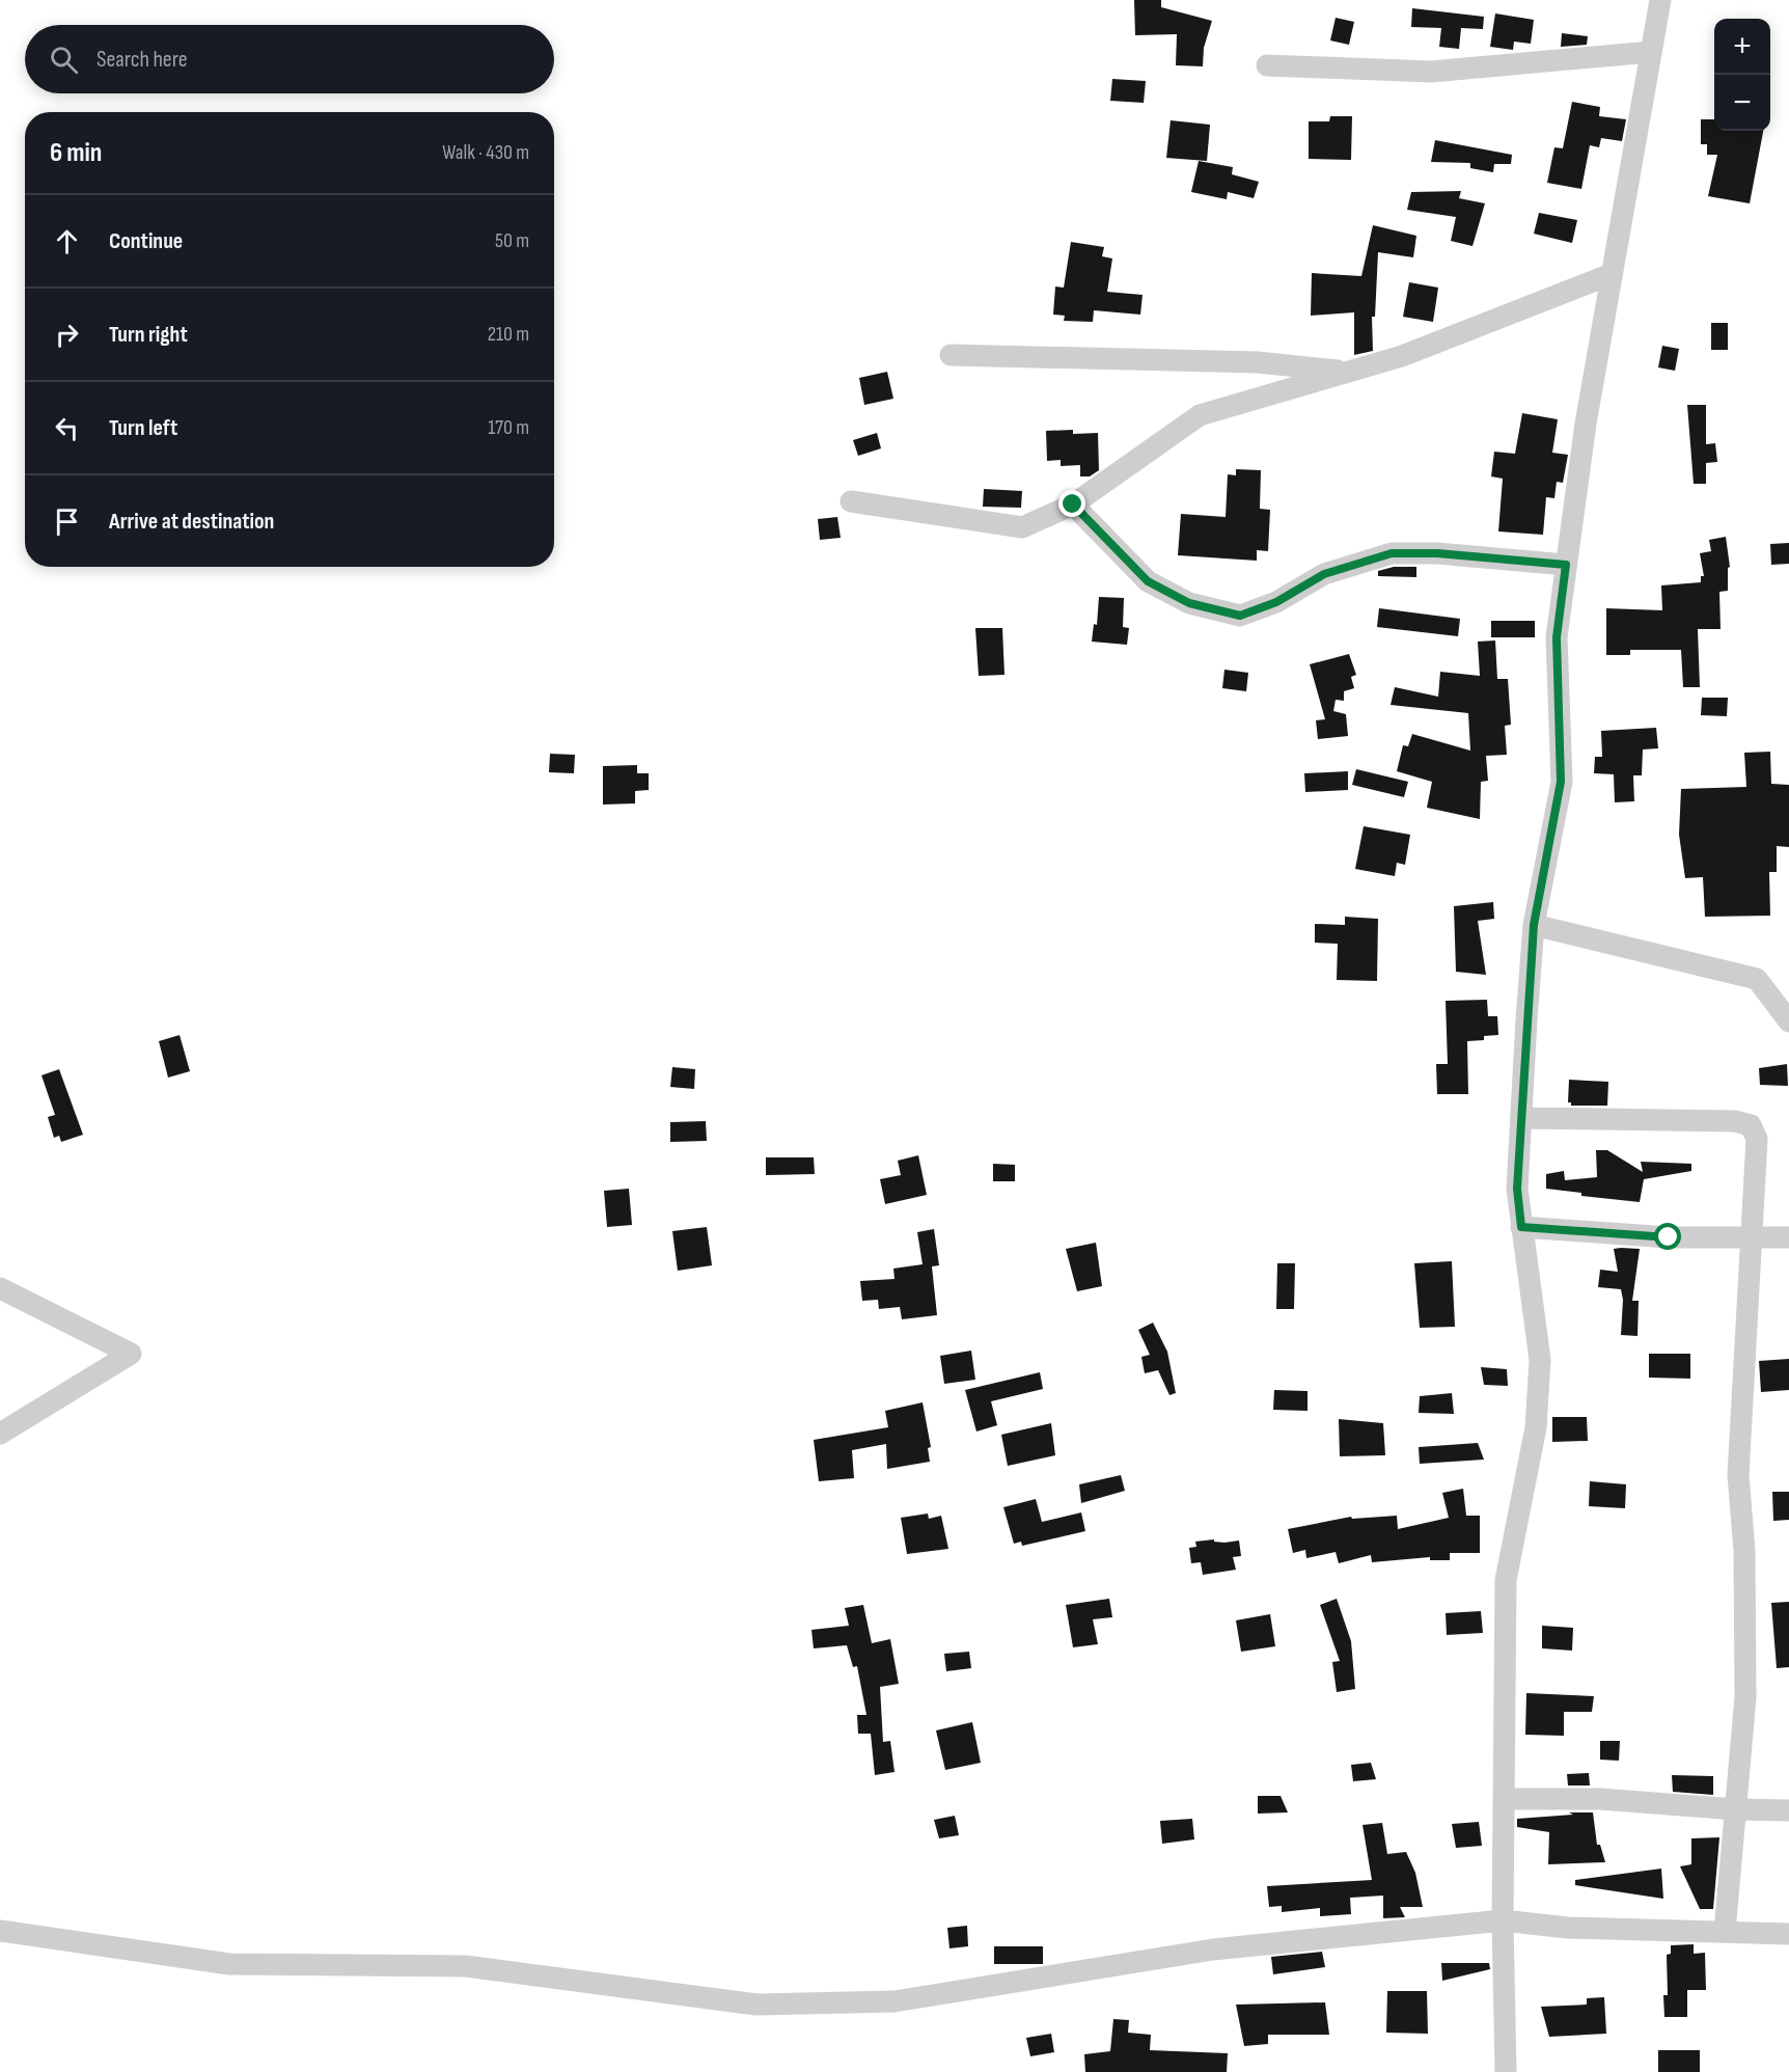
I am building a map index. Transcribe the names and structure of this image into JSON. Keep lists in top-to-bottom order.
{
  "page": {
    "map_buttons": ["+", "−"],
    "search": "Search here",
    "heading": ["6 min", "Walk · 430 m"],
    "list": [
      ["Continue", "50 m"],
      ["Turn right", "210 m"],
      ["Turn left", "170 m"],
      "Arrive at destination"
    ]
  }
}
